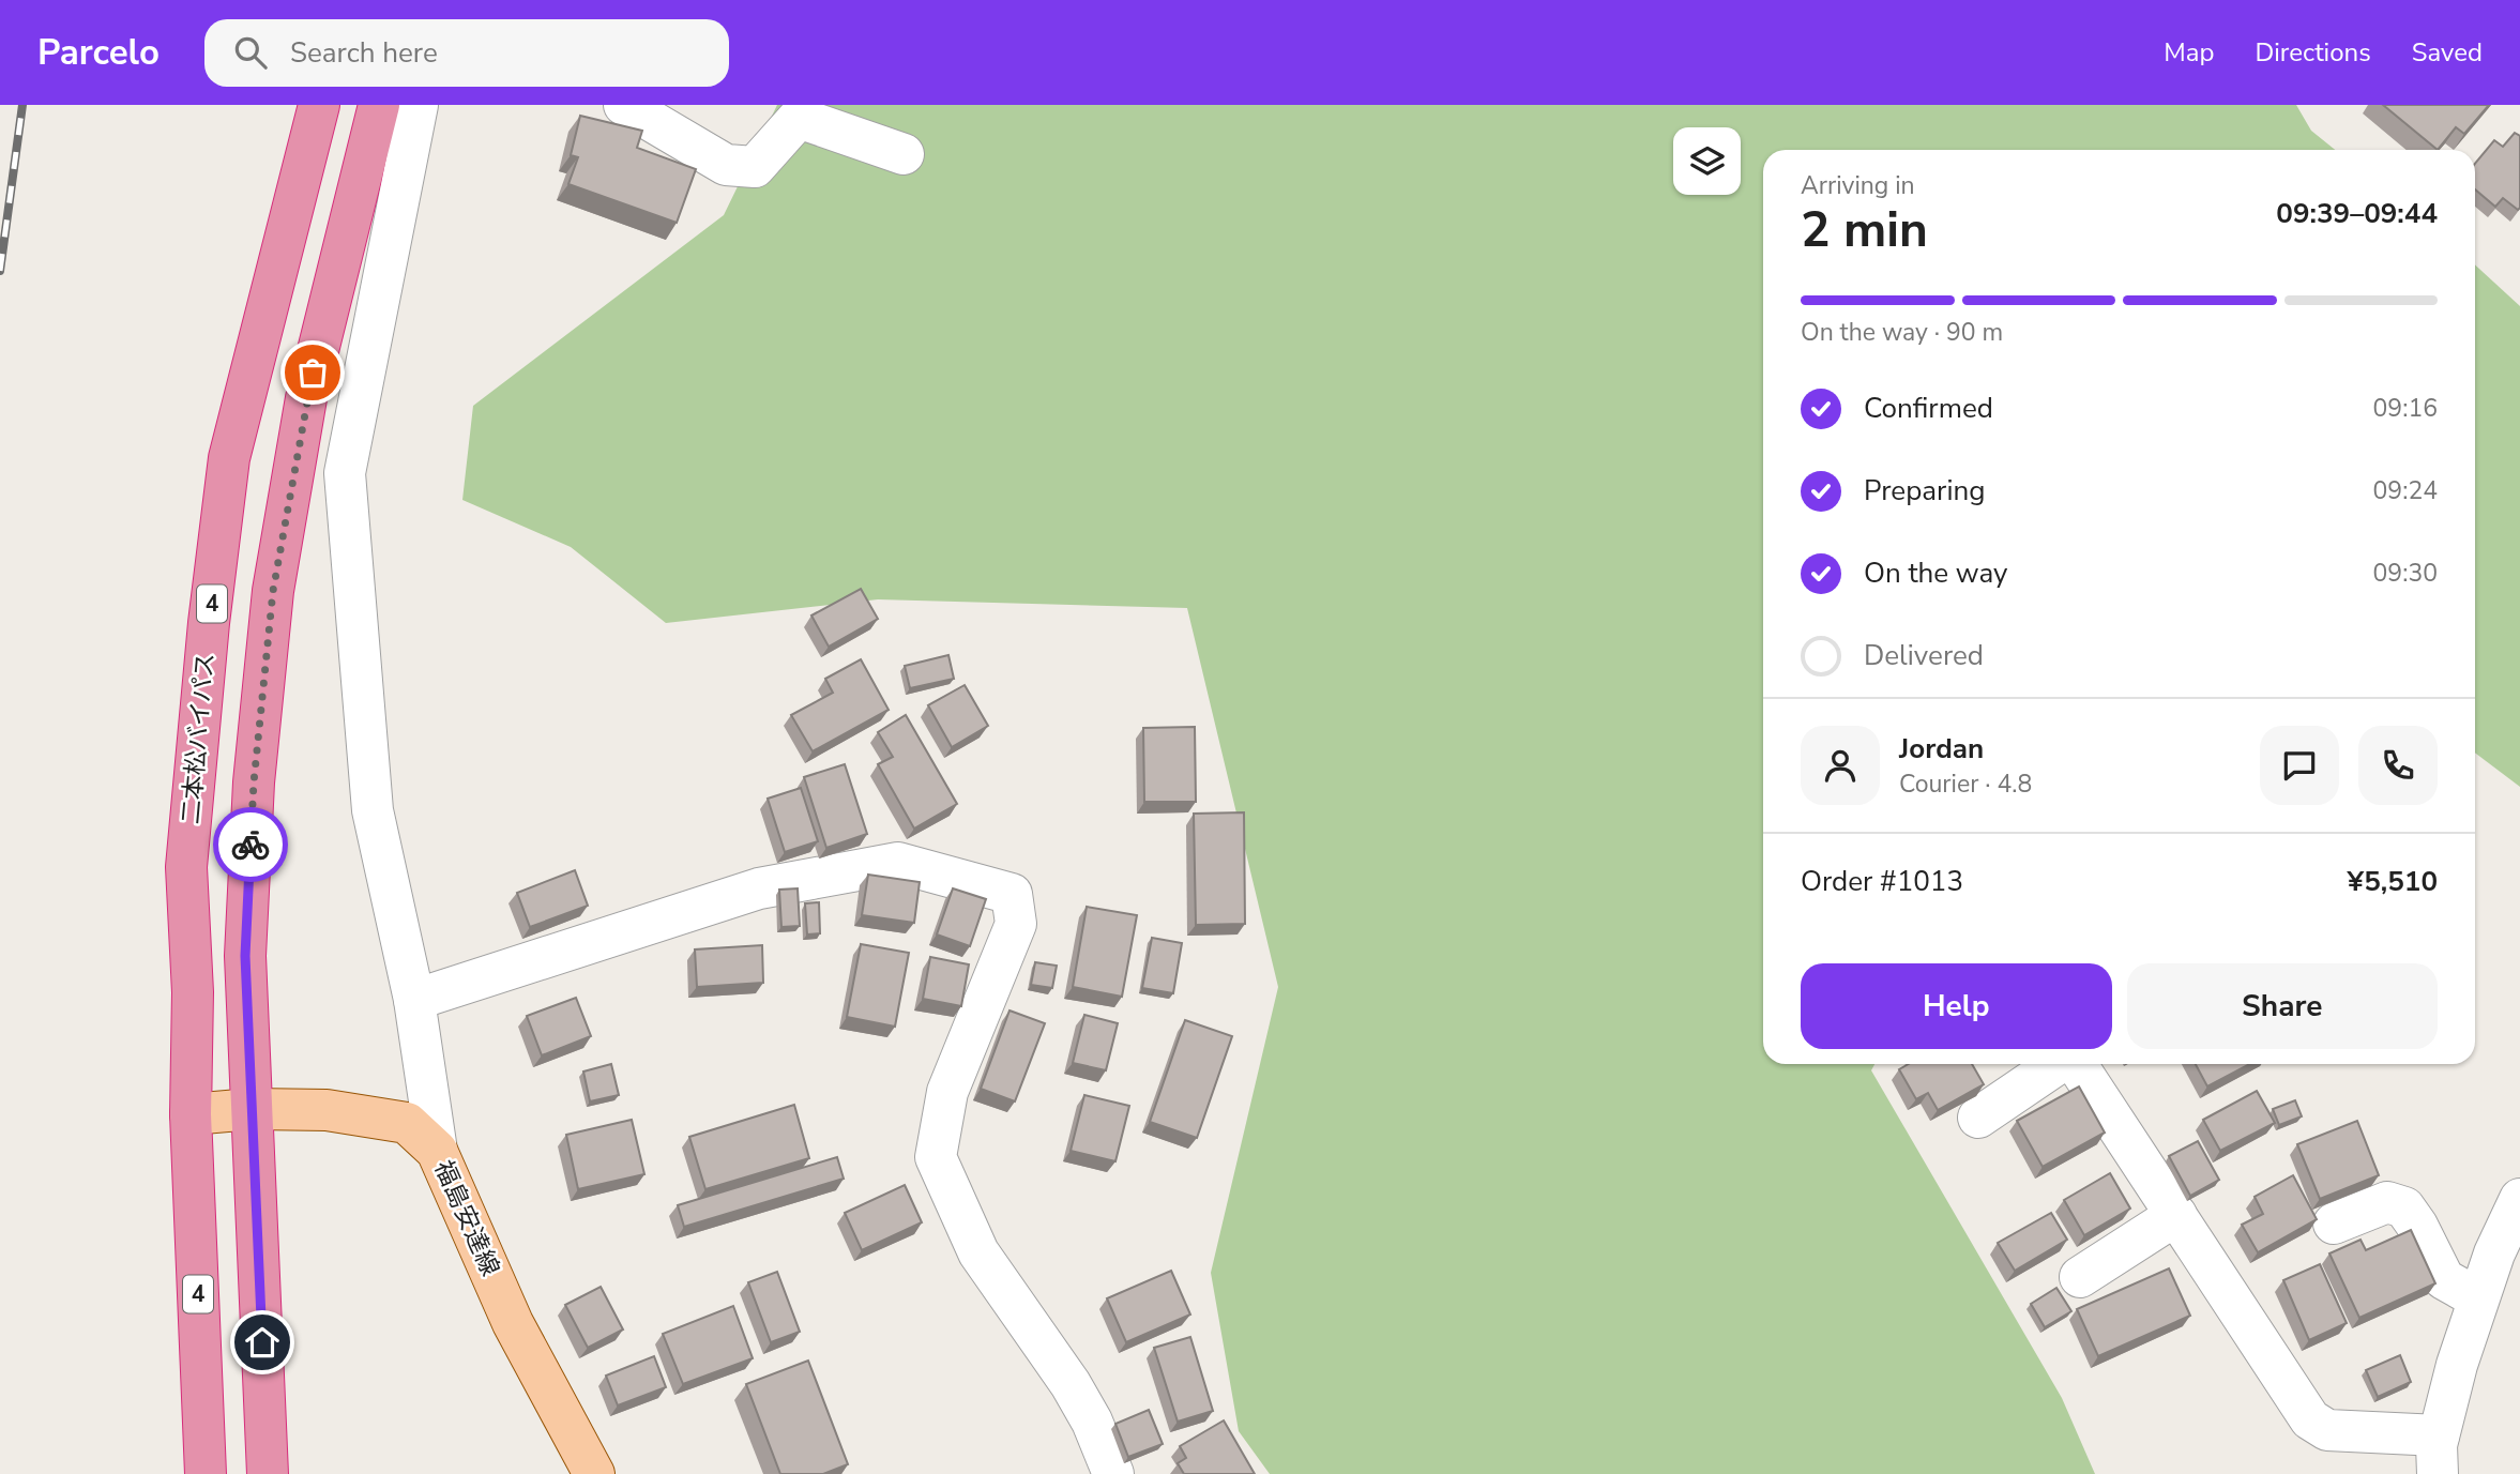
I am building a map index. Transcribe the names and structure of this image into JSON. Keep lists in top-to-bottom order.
{
  "streets": {
    "highway": ["4", "二本松バイパス"],
    "main road": ["福島安達線"]
  },
  "crossings": [
    ["4", "二本松バイパス"],
    ["4", "福島安達線"],
    ["二本松バイパス", "福島安達線"]
  ],
  "page": {
    "header": "Parcelo",
    "search": "Search here",
    "nav": ["Map", "Directions", "Saved"],
    "heading": ["2 min", "Arriving in", "09:39–09:44"],
    "panel": [
      "Jordan",
      "Courier · 4.8",
      "Order #1013",
      "¥5,510"
    ],
    "bar": "On the way · 90 m",
    "list": [
      ["Confirmed", "09:16"],
      ["Preparing", "09:24"],
      ["On the way", "09:30"],
      "Delivered"
    ],
    "buttons": ["Help", "Share"]
  }
}
